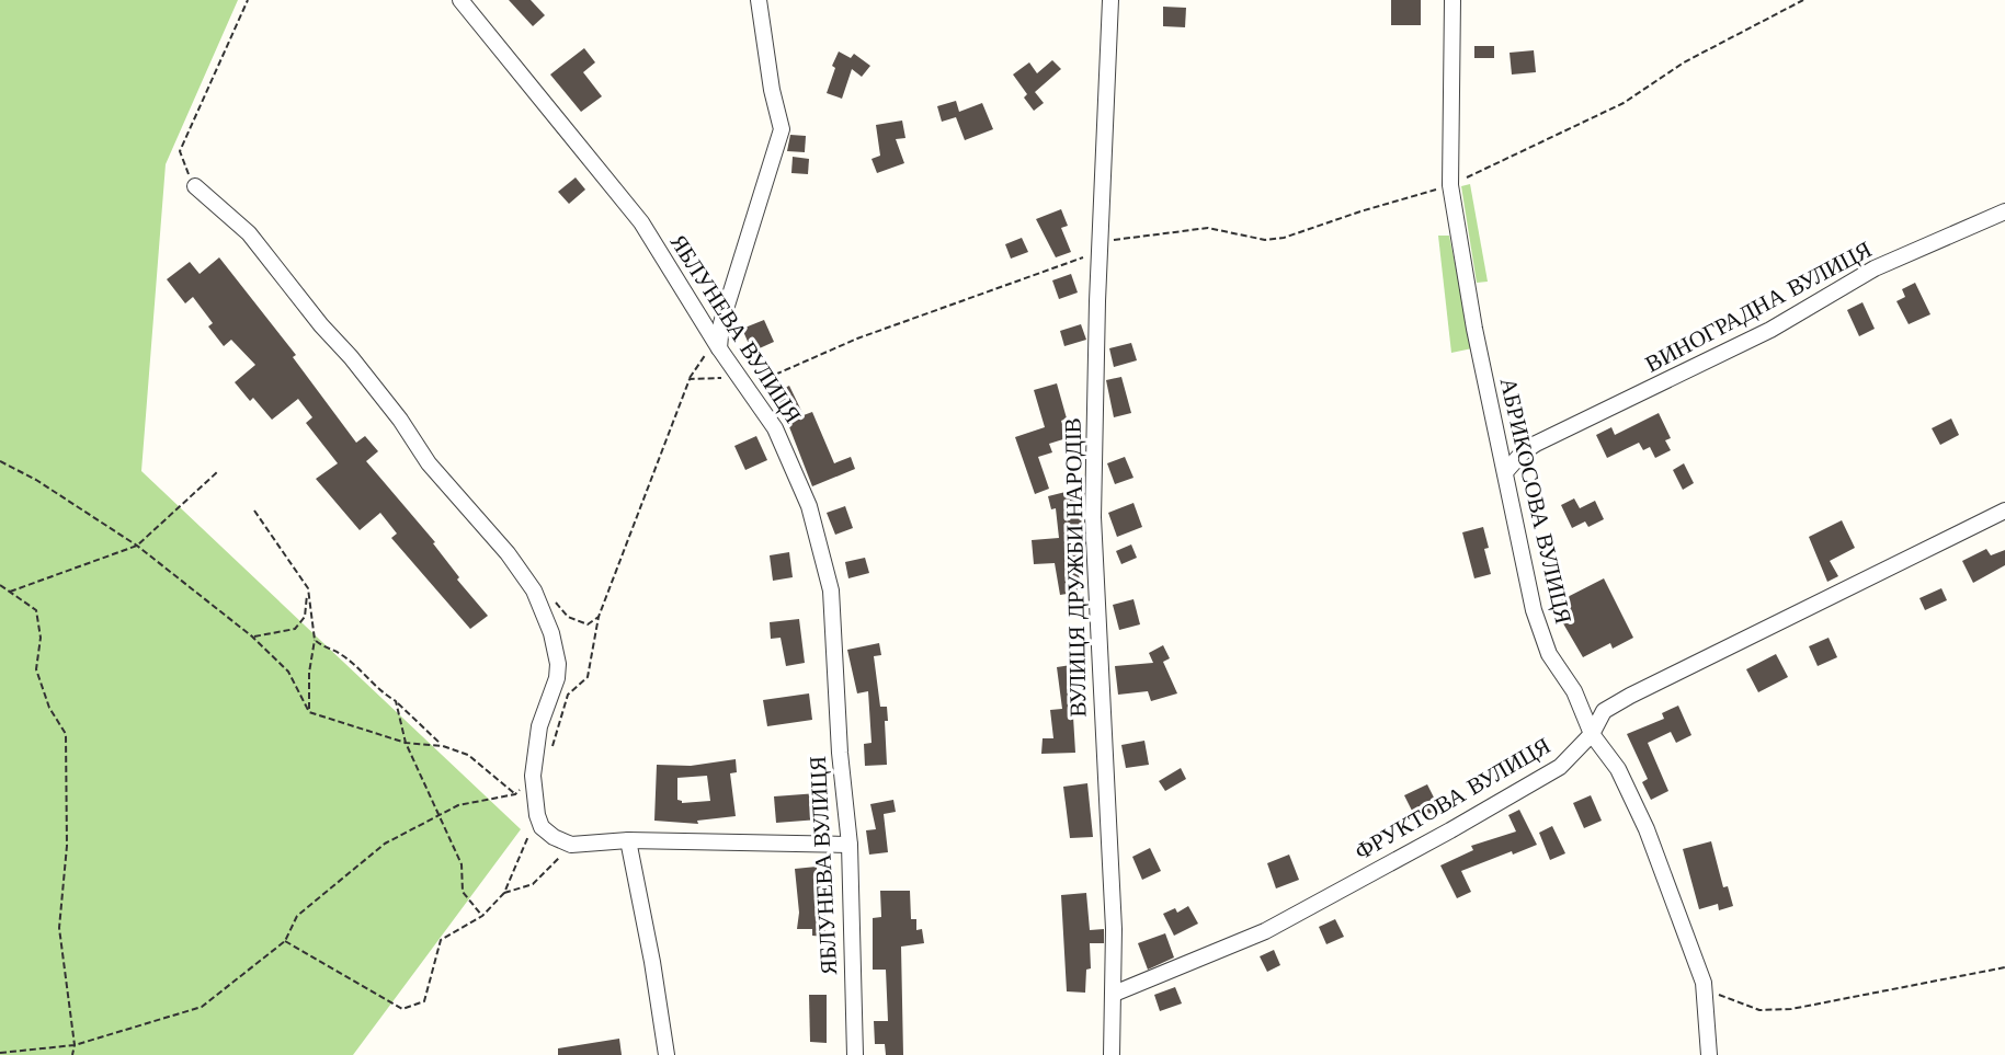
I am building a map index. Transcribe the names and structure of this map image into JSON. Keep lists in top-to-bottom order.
{
  "streets": {
    "street": [
      "ВИНОГРАДНА ВУЛИЦЯ",
      "ЯБЛУНЕВА ВУЛИЦЯ",
      "АБРИКОСОВА ВУЛИЦЯ",
      "ВУЛИЦЯ ДРУЖБИ НАРОДІВ",
      "ФРУКТОВА ВУЛИЦЯ"
    ]
  },
  "crossings": [
    ["ВИНОГРАДНА ВУЛИЦЯ", "АБРИКОСОВА ВУЛИЦЯ"],
    ["АБРИКОСОВА ВУЛИЦЯ", "ФРУКТОВА ВУЛИЦЯ"],
    ["ВУЛИЦЯ ДРУЖБИ НАРОДІВ", "ФРУКТОВА ВУЛИЦЯ"]
  ]
}
